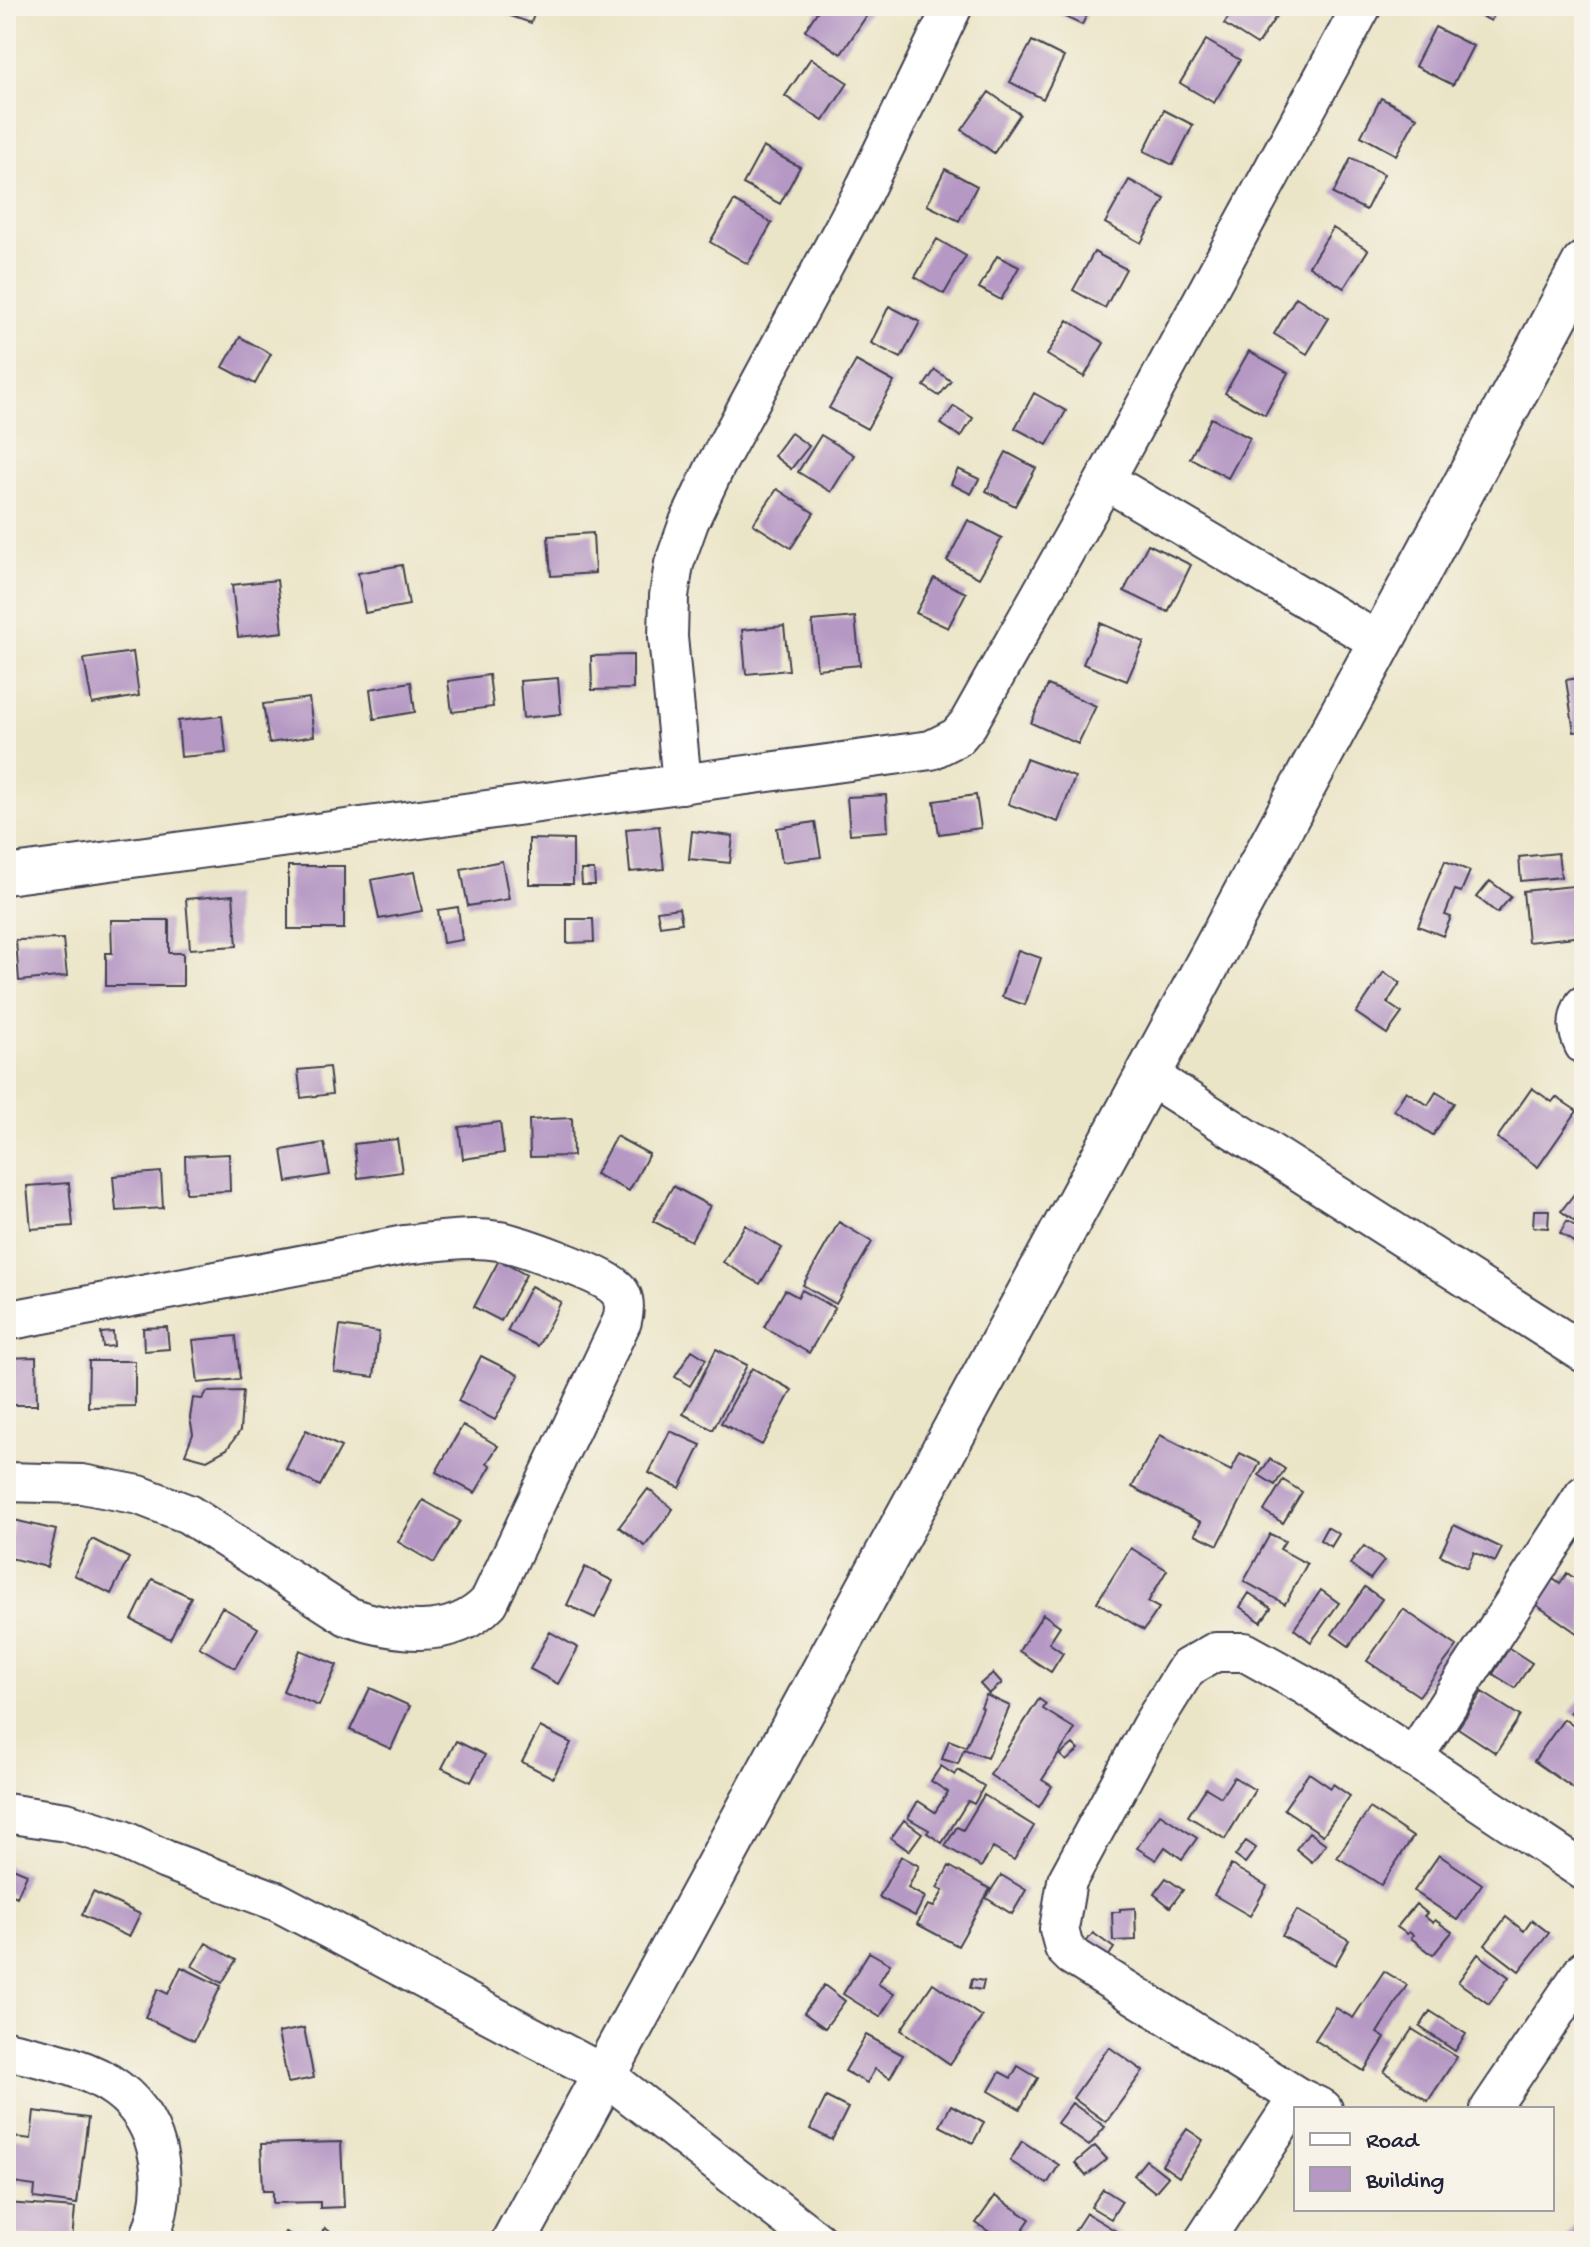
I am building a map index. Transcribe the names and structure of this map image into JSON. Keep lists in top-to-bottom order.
{
  "legend": ["Road", "Building"]
}
